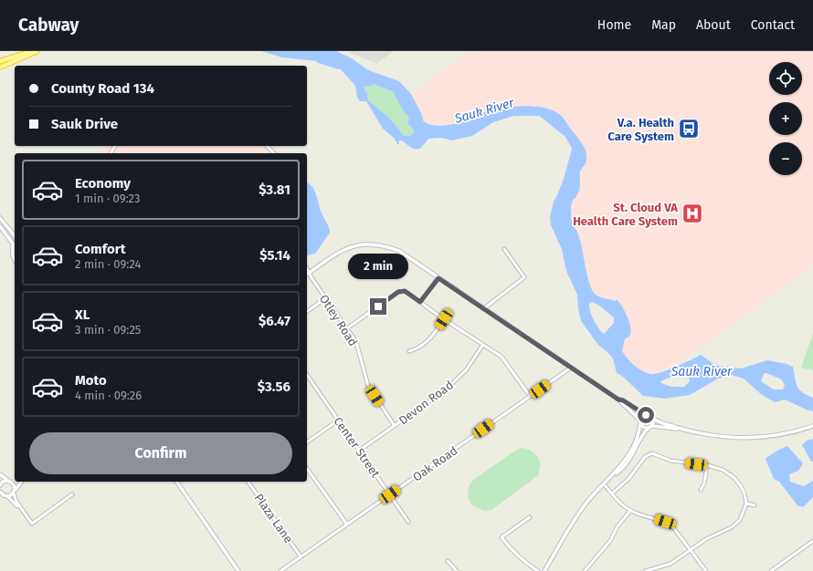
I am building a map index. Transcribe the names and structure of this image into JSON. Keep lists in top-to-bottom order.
{
  "streets": {
    "street": [
      "Otley Road",
      "Devon Road",
      "Center Street",
      "Oak Road",
      "Plaza Lane"
    ]
  },
  "crossings": [
    ["Otley Road", "Devon Road"],
    ["Devon Road", "Center Street"],
    ["Center Street", "Oak Road"],
    ["Oak Road", "Plaza Lane"]
  ],
  "water": ["Sauk River"],
  "places": {
    "bus stop": ["V.a. Health Care System"],
    "hospital": ["St. Cloud VA Health Care System"]
  },
  "page": {
    "header": "Cabway",
    "nav": [
      "Home",
      "Map",
      "About",
      "Contact"
    ],
    "map_buttons": ["+", "−"],
    "banner": ["County Road 134", "Sauk Drive"],
    "list": [
      {
        "name": "Economy",
        "note": "1 min · 09:23",
        "value": "$3.81"
      },
      {
        "name": "Comfort",
        "note": "2 min · 09:24",
        "value": "$5.14"
      },
      {
        "name": "XL",
        "note": "3 min · 09:25",
        "value": "$6.47"
      },
      {
        "name": "Moto",
        "note": "4 min · 09:26",
        "value": "$3.56"
      }
    ],
    "bubble": "2 min",
    "buttons": "Confirm"
  }
}
